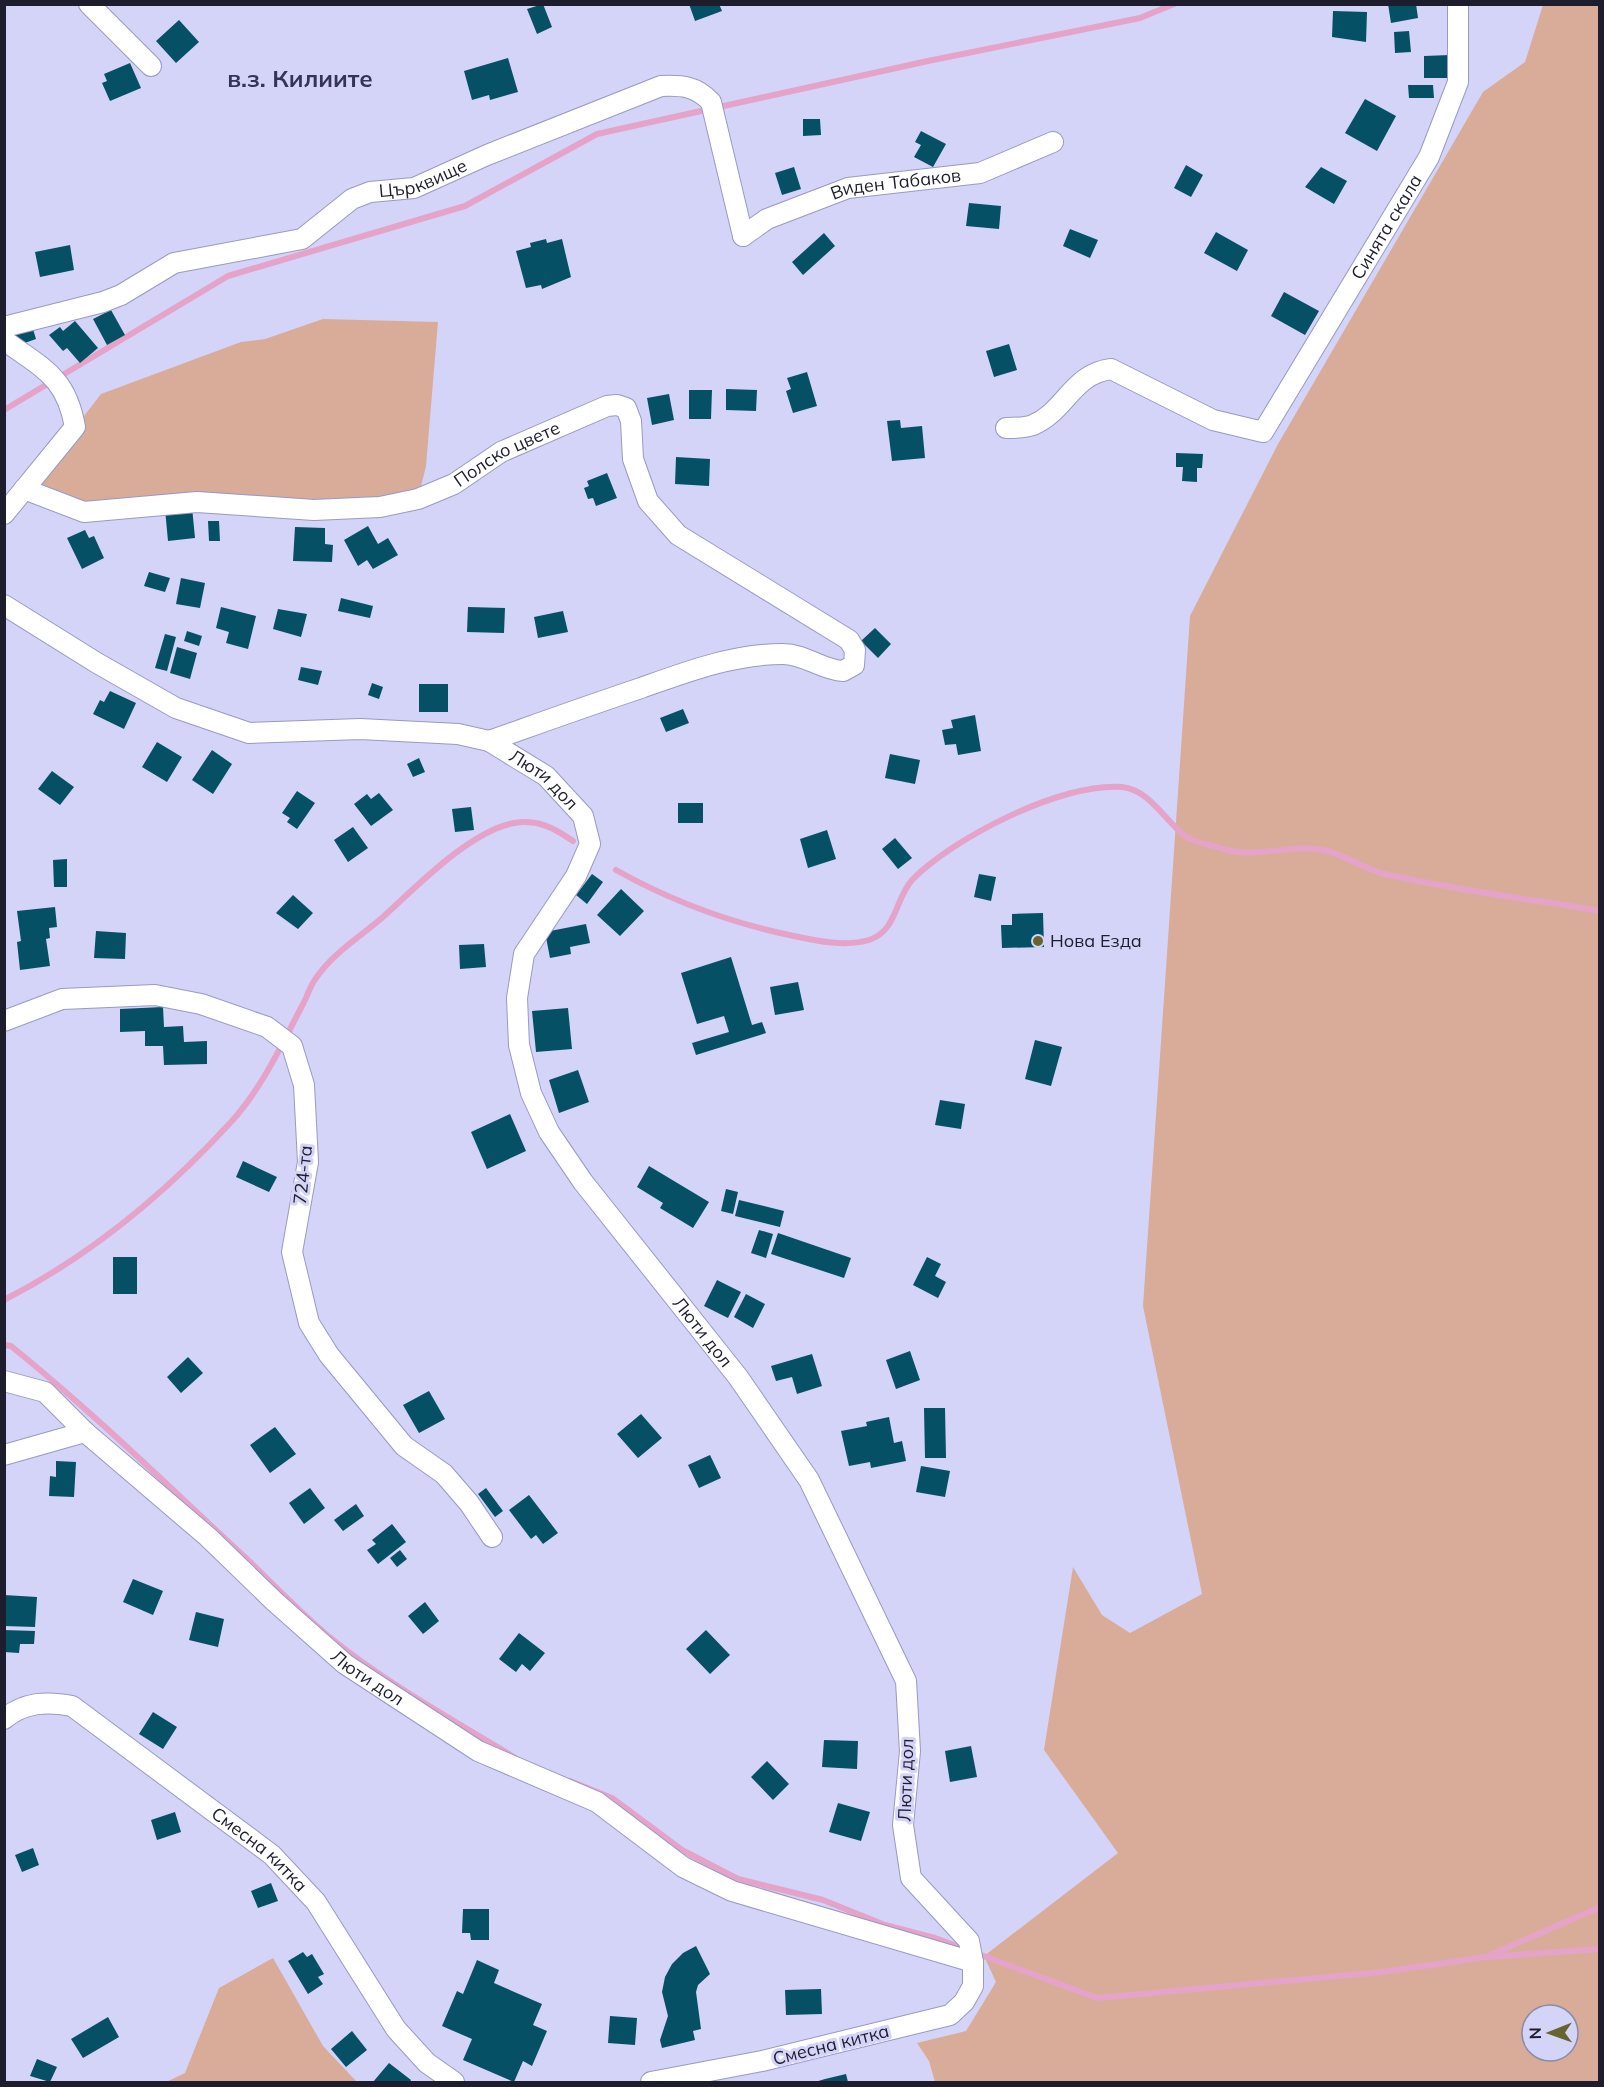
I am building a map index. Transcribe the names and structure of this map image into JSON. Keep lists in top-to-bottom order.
{
  "streets": {
    "street": [
      "Църквище",
      "Виден Табаков",
      "Синята скала",
      "Полско цвете",
      "Люти дол",
      "724-та",
      "Смесна китка"
    ]
  },
  "crossings": [
    ["Църквище", "Виден Табаков"],
    ["Полско цвете", "Люти дол"],
    ["Люти дол", "Смесна китка"]
  ],
  "districts": ["в.з. Килиите"],
  "places": ["Нова Езда"],
  "north": "left"
}
